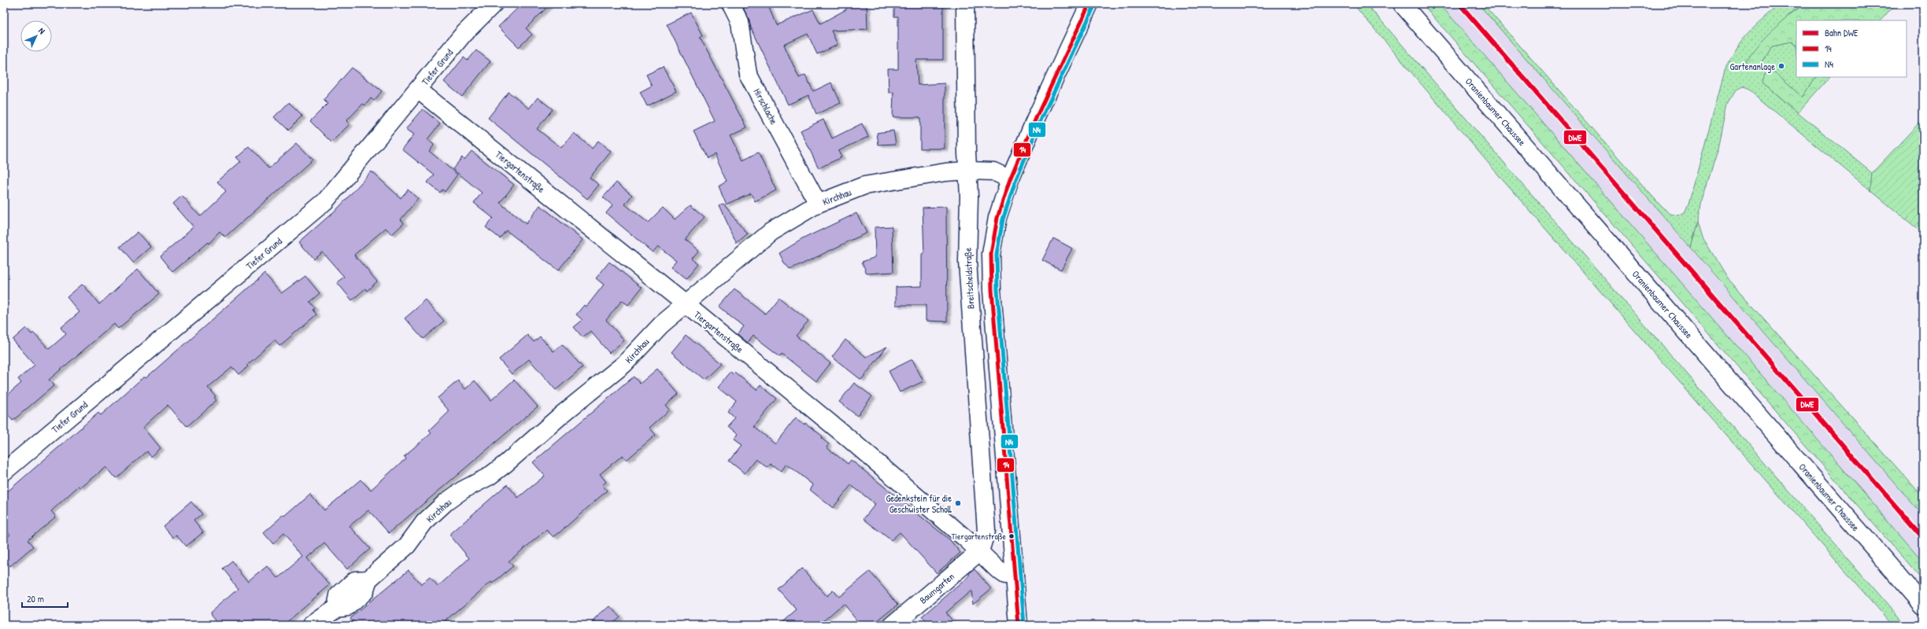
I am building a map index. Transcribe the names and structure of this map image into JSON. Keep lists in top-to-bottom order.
{
  "streets": {
    "street": [
      "Tiefer Grund",
      "Hirschlache",
      "Oranienbaumer Chaussee",
      "Tiergartenstraße",
      "Kirchhau",
      "Breitscheidstraße",
      "Baumgarten"
    ]
  },
  "crossings": [
    ["Tiefer Grund", "Tiergartenstraße"],
    ["Hirschlache", "Kirchhau"],
    ["Tiergartenstraße", "Kirchhau"],
    ["Tiergartenstraße", "Breitscheidstraße"],
    ["Tiergartenstraße", "Baumgarten"],
    ["Kirchhau", "Breitscheidstraße"],
    ["Breitscheidstraße", "Baumgarten"]
  ],
  "places": ["Gartenanlage", "Gedenkstein für die Geschwister Scholl", "Tiergartenstraße"],
  "lines": ["rail line DWE", "transit line 14", "transit line N4"],
  "legend": ["Bahn DWE", "14", "N4"],
  "scale_bar": "20 m",
  "north": "top right"
}
